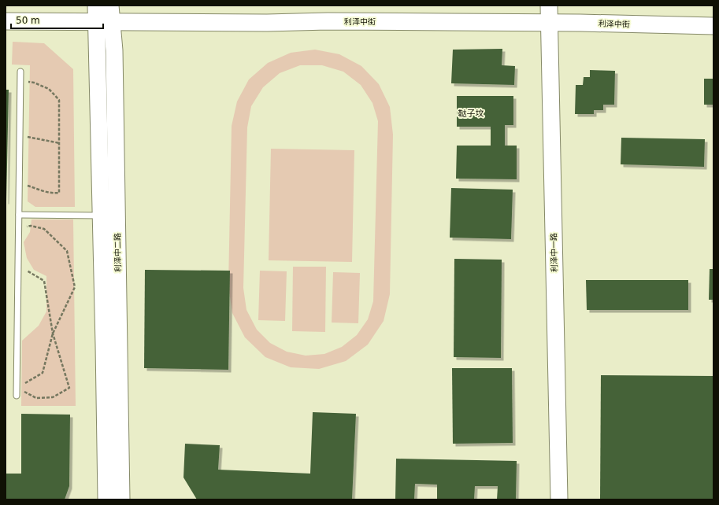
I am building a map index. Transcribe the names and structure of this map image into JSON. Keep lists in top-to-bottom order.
{
  "streets": {
    "street": ["利泽中街", "利泽中二路", "利泽中一路"]
  },
  "crossings": [
    ["利泽中街", "利泽中二路"],
    ["利泽中街", "利泽中一路"]
  ],
  "districts": ["鞑子坟"],
  "scale_bar": "50 m"
}
